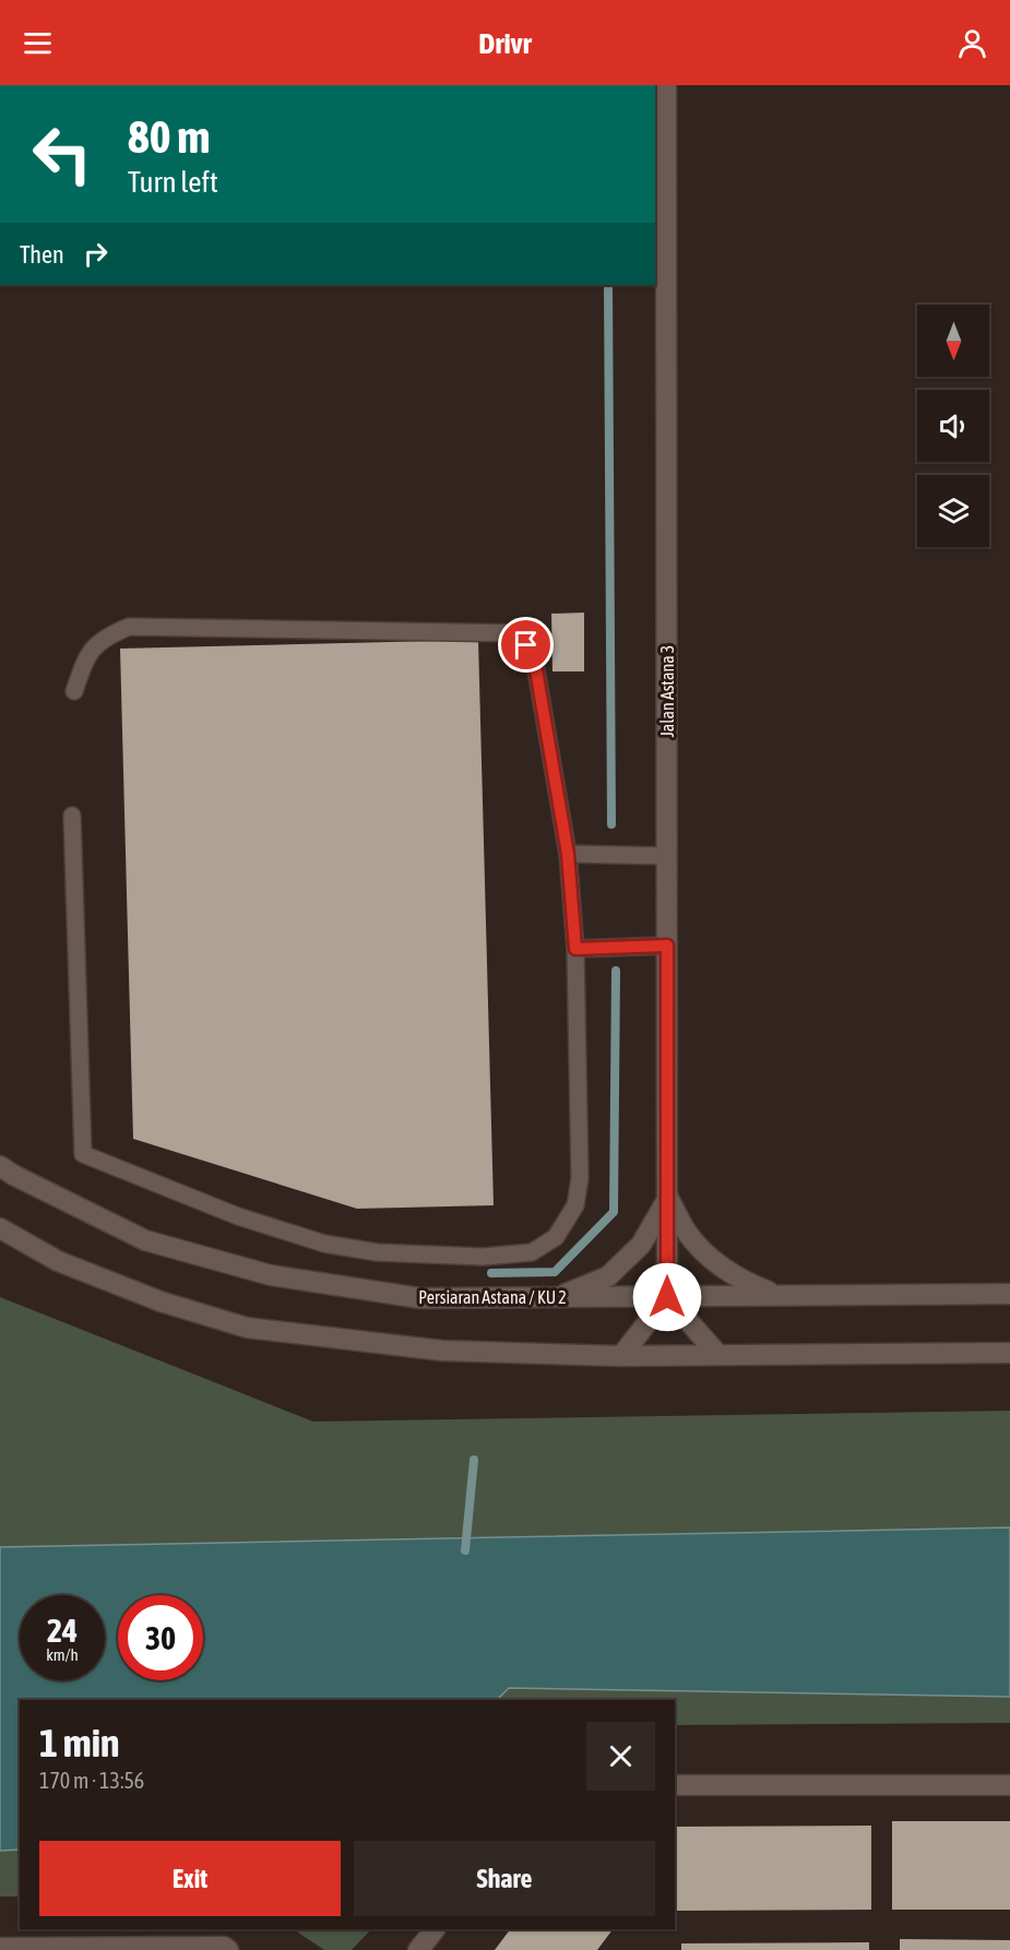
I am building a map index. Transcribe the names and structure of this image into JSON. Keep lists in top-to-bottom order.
{
  "streets": {
    "street": ["Jalan Astana 3", "Persiaran Astana / KU 2"]
  },
  "crossings": [
    ["Jalan Astana 3", "Persiaran Astana / KU 2"]
  ],
  "north": "bottom",
  "page": {
    "header": "Drivr",
    "turn": ["80 m", "Turn left"],
    "then": "Then",
    "speed": "24 km/h",
    "limit": "30",
    "heading": ["1 min", "170 m · 13:56"],
    "buttons": ["Exit", "Share"]
  }
}
